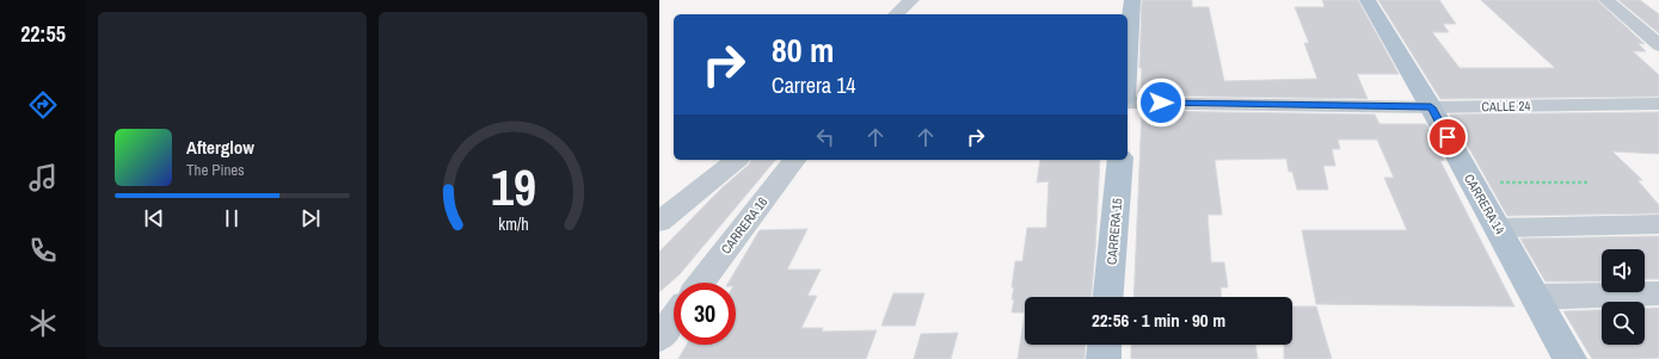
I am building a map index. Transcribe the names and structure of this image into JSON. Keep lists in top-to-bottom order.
{
  "streets": {
    "main road": ["CARRERA 14", "CARRERA 15"],
    "street": ["CALLE 24", "CARRERA 16"]
  },
  "crossings": [
    ["CALLE 24", "CARRERA 14"]
  ],
  "page": {
    "tabs": "22:55",
    "turn": ["80 m", "Carrera 14"],
    "song": ["Afterglow", "The Pines"],
    "limit": "30",
    "trip": "22:56 · 1 min · 90 m",
    "gauge": ["19", "km/h"]
  }
}
